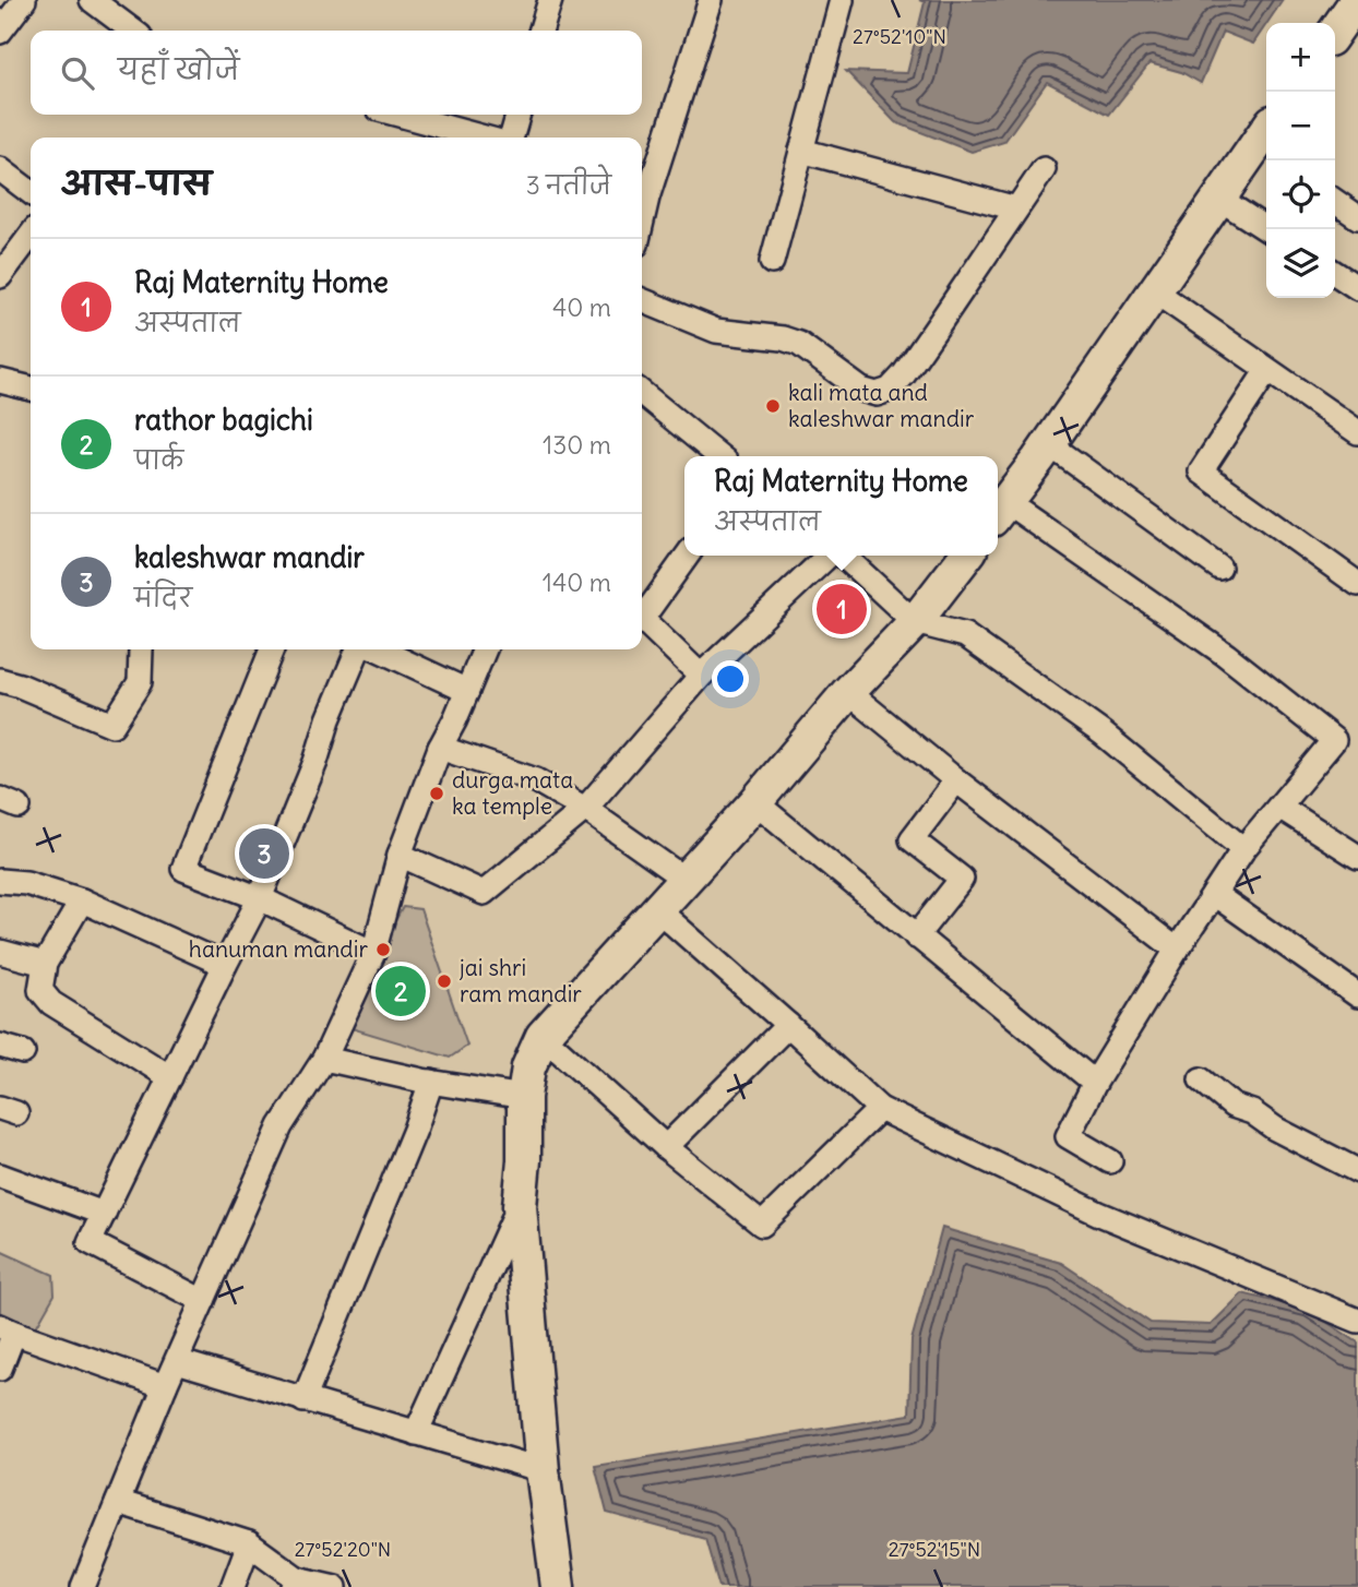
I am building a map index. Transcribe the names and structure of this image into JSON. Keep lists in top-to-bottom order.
{
  "places": [
    "kali mata and kaleshwar mandir",
    "durga mata ka temple",
    "hanuman mandir",
    "jai shri ram mandir"
  ],
  "page": {
    "map_buttons": ["+", "−"],
    "search": "यहाँ खोजें",
    "heading": ["आस-पास", "3 नतीजे"],
    "list": [
      {
        "mark": "1",
        "name": "Raj Maternity Home",
        "note": "अस्पताल",
        "value": "40 m"
      },
      {
        "mark": "2",
        "name": "rathor bagichi",
        "note": "पार्क",
        "value": "130 m"
      },
      {
        "mark": "3",
        "name": "kaleshwar mandir",
        "note": "मंदिर",
        "value": "140 m"
      }
    ],
    "popup": ["Raj Maternity Home", "अस्पताल"],
    "pins": ["1", "3", "2"]
  },
  "coordinates": ["27°52'10\"N", "27°52'20\"N", "27°52'15\"N"]
}
